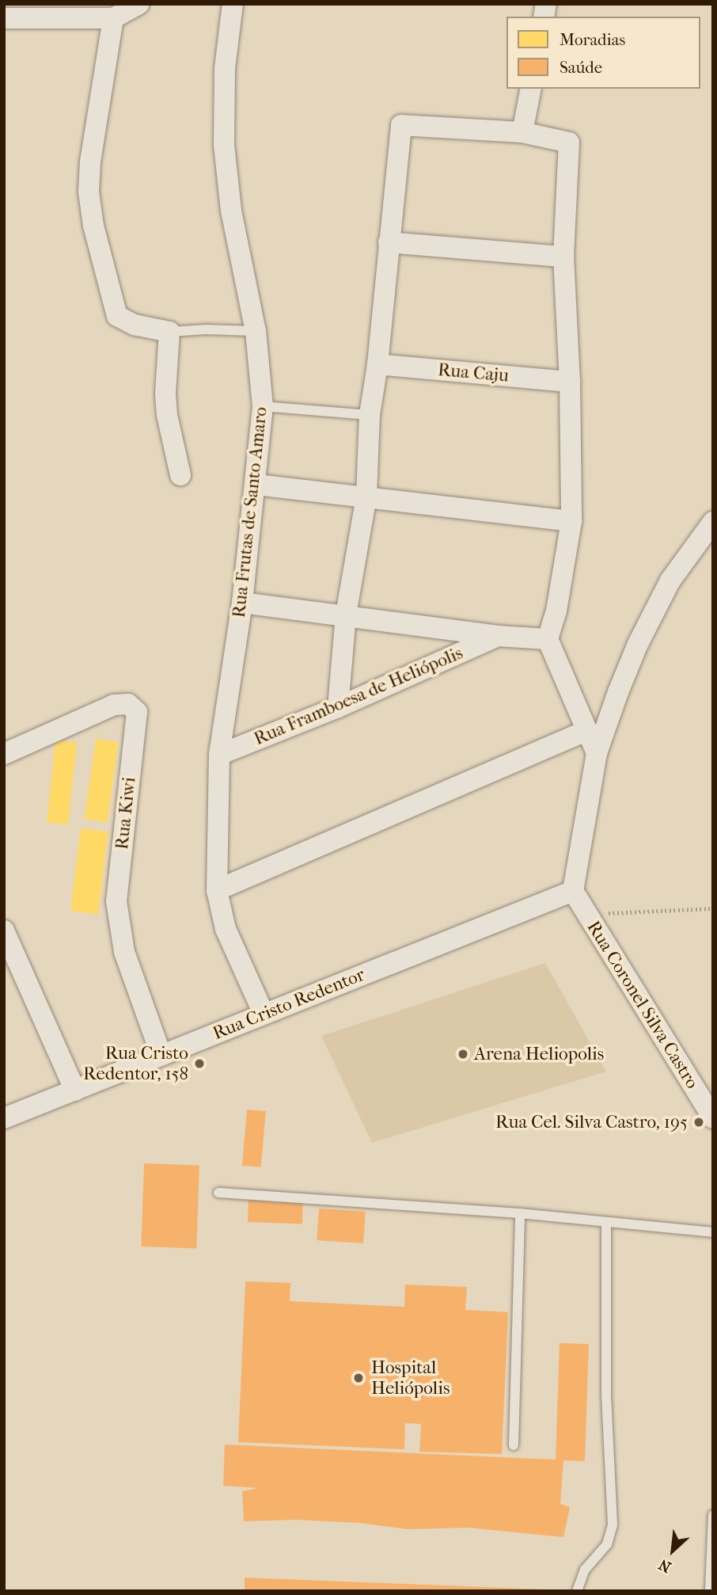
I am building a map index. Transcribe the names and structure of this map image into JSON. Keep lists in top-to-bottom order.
{
  "streets": {
    "street": [
      "Rua Caju",
      "Rua Frutas de Santo Amaro",
      "Rua Framboesa de Heliópolis",
      "Rua Kiwi",
      "Rua Cristo Redentor",
      "Rua Coronel Silva Castro"
    ]
  },
  "crossings": [
    ["Rua Frutas de Santo Amaro", "Rua Framboesa de Heliópolis"],
    ["Rua Kiwi", "Rua Cristo Redentor"]
  ],
  "places": [
    "Arena Heliopolis",
    "Rua Cristo Redentor, 158",
    "Rua Cel. Silva Castro, 195",
    "Hospital Heliópolis"
  ],
  "legend": ["Moradias", "Saúde"],
  "north": "bottom left"
}
